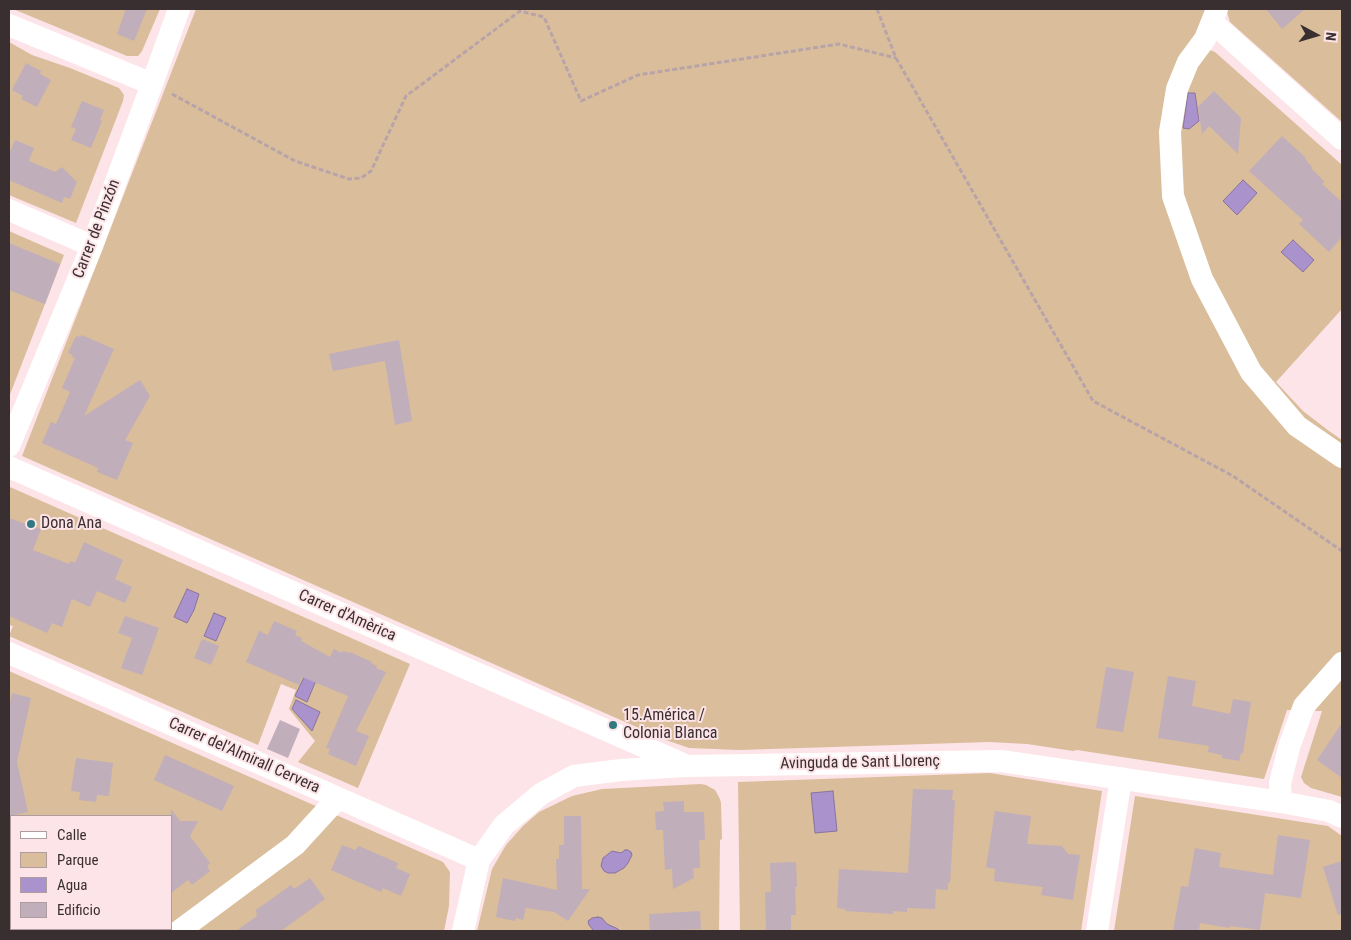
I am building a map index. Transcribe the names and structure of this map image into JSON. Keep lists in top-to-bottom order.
{
  "streets": {
    "street": [
      "Carrer de Pinzón",
      "Carrer d'Amèrica",
      "Carrer del'Almirall Cervera",
      "Avinguda de Sant Llorenç"
    ]
  },
  "crossings": [
    ["Carrer d'Amèrica", "Avinguda de Sant Llorenç"],
    ["Carrer del'Almirall Cervera", "Avinguda de Sant Llorenç"]
  ],
  "places": ["Dona Ana", "15.América / Colonia Blanca"],
  "legend": [
    "Calle",
    "Parque",
    "Agua",
    "Edificio"
  ],
  "north": "right"
}
